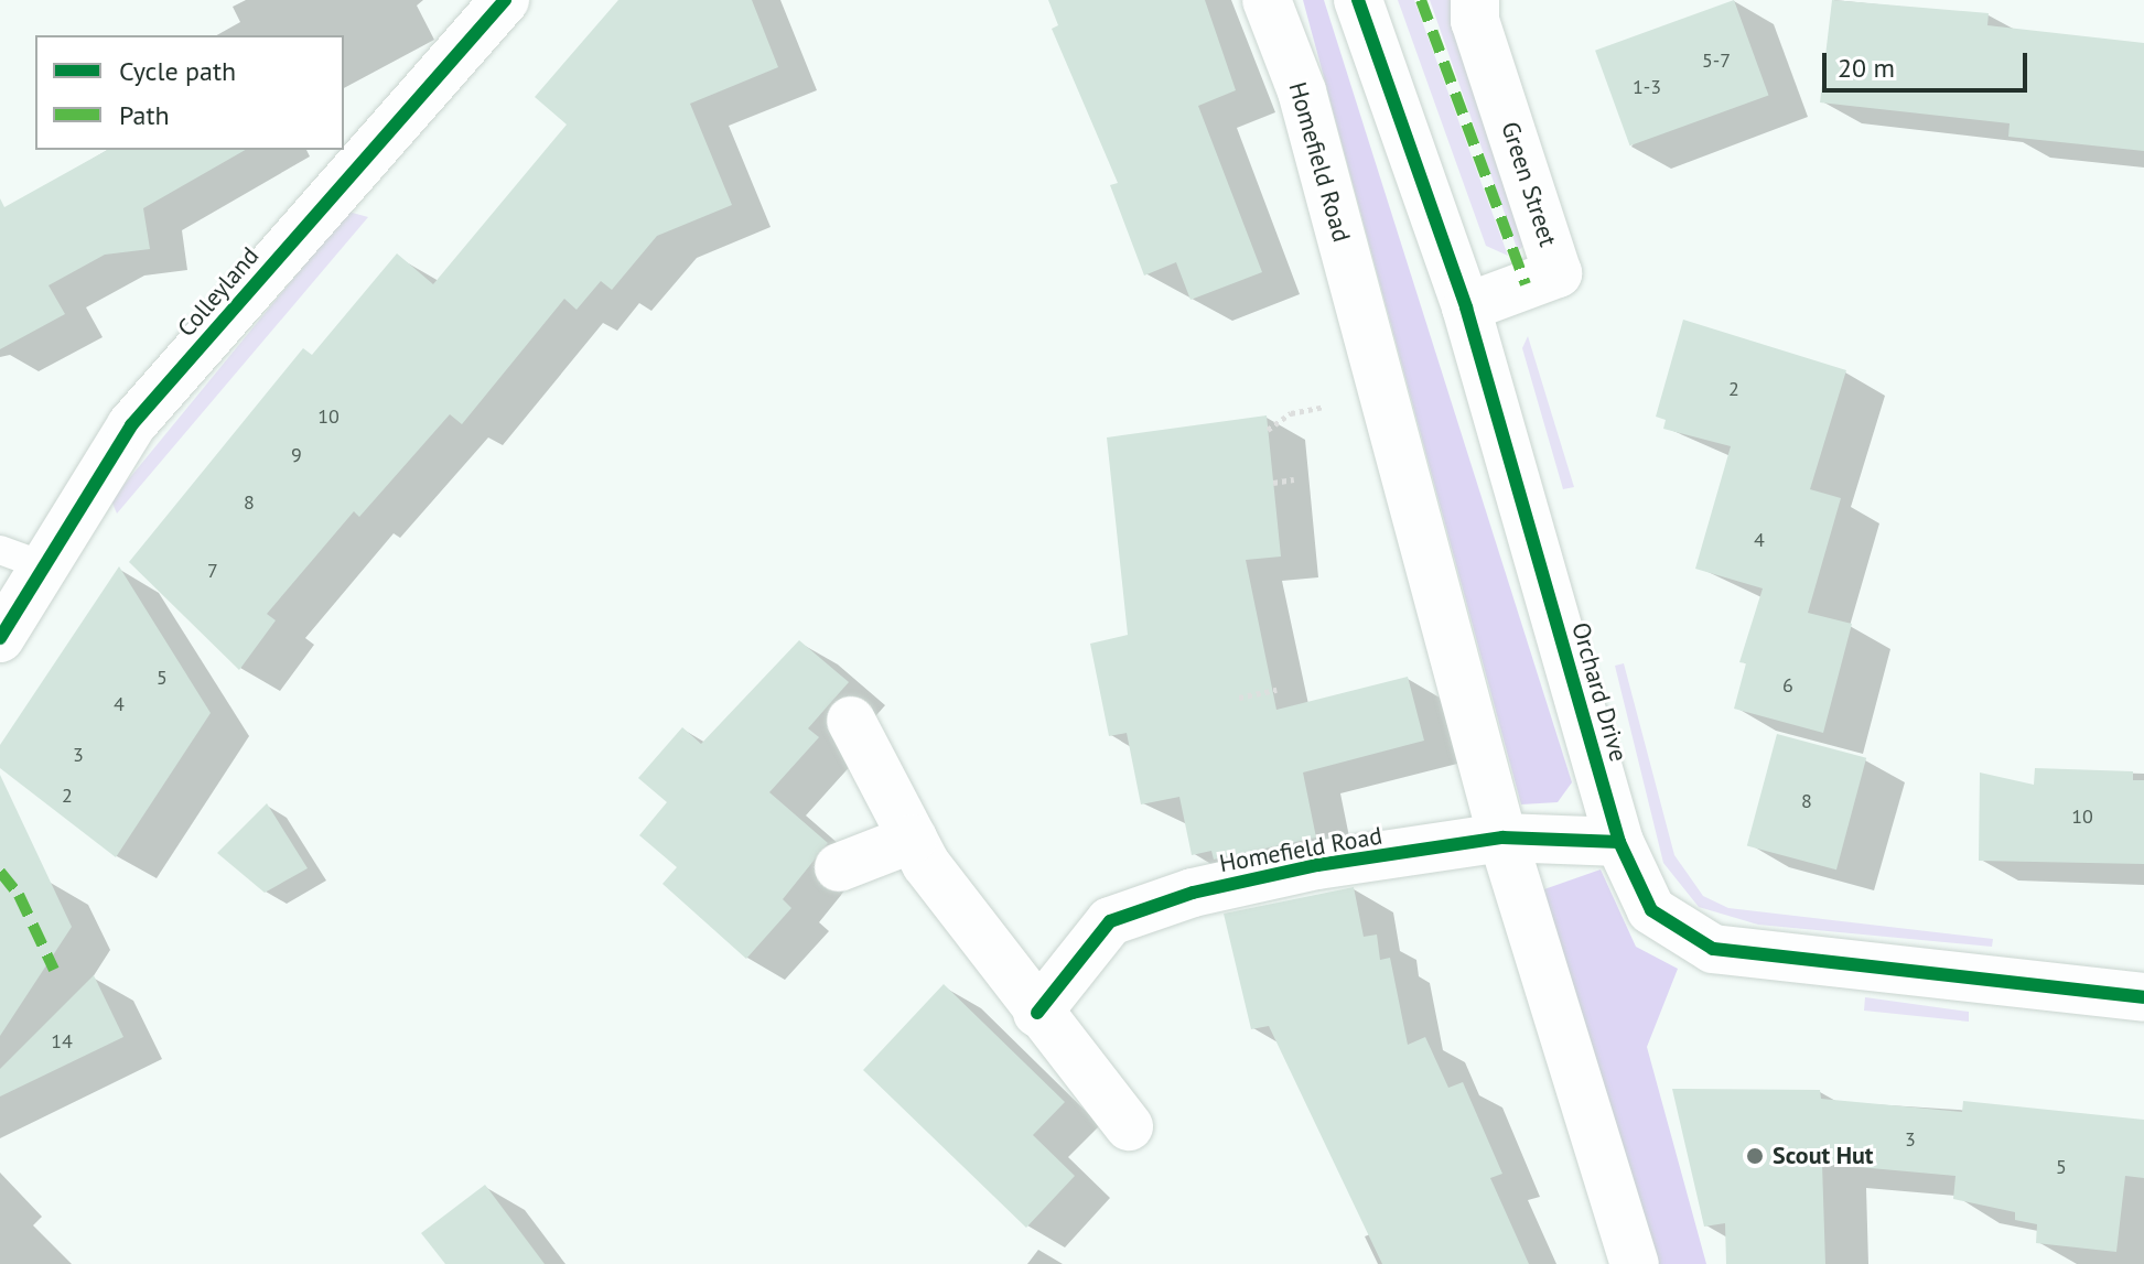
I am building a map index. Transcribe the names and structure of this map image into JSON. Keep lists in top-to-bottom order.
{
  "streets": {
    "street": [
      "Homefield Road",
      "Green Street",
      "Colleyland",
      "Orchard Drive"
    ]
  },
  "crossings": [
    ["Homefield Road", "Orchard Drive"],
    ["Green Street", "Orchard Drive"]
  ],
  "places": ["Scout Hut"],
  "house_numbers": [
    "5-7",
    "1-3",
    "2",
    "10",
    "9",
    "8",
    "4",
    "7",
    "5",
    "6",
    "4",
    "3",
    "2",
    "8",
    "10",
    "14",
    "3",
    "5"
  ],
  "legend": ["Cycle path", "Path"],
  "scale_bar": "20 m"
}
